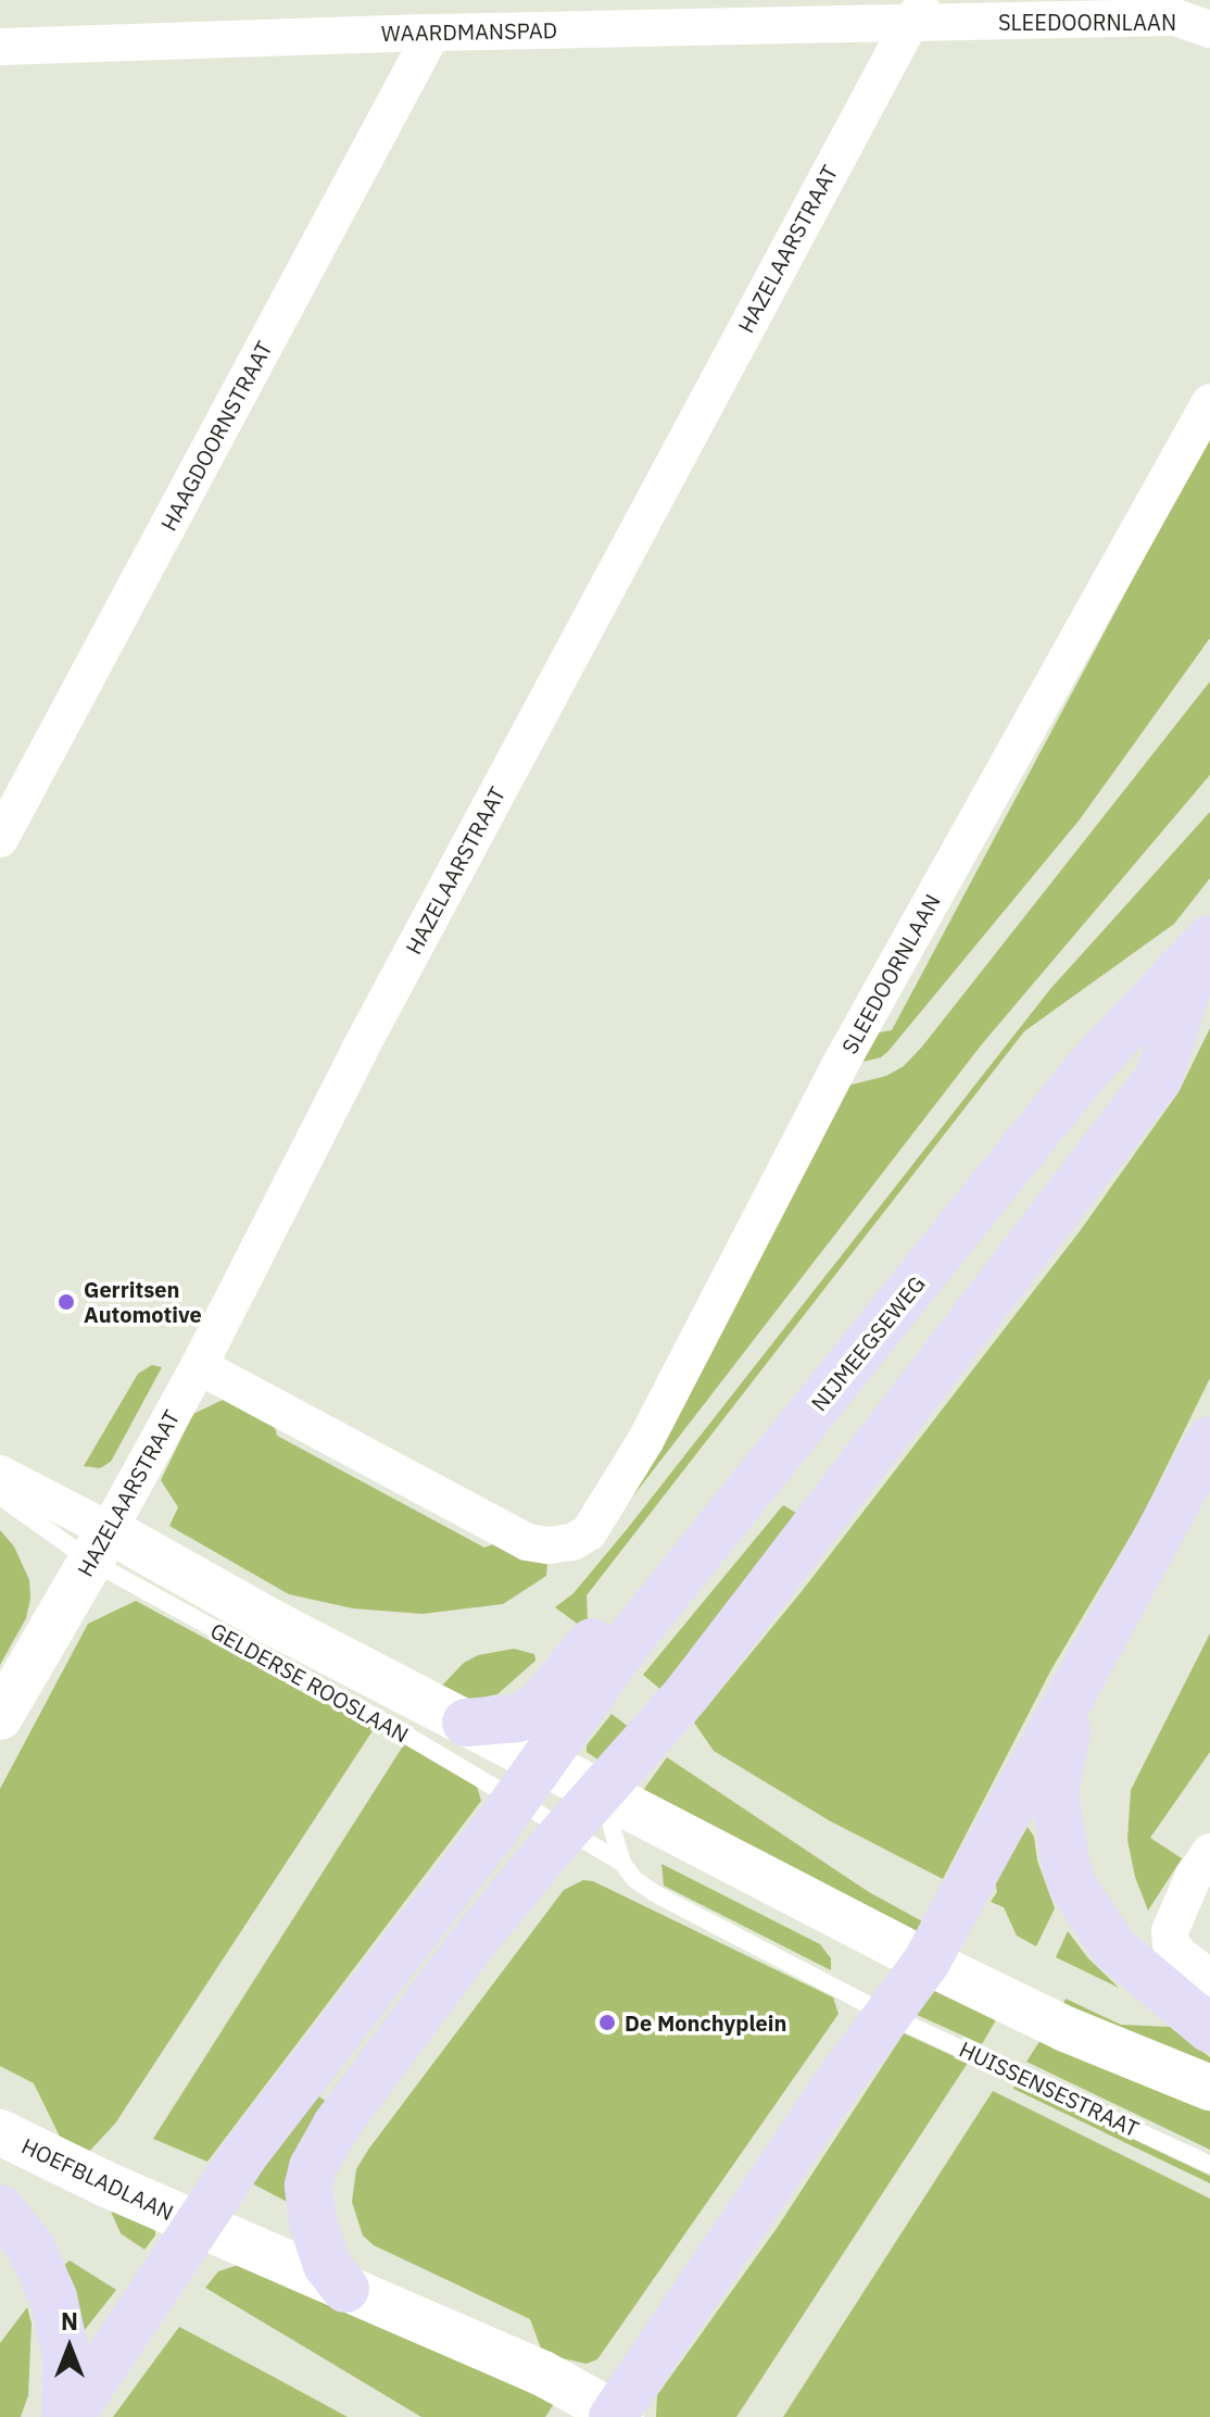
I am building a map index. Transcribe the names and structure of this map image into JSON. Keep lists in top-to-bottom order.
{
  "streets": {
    "main road": ["NIJMEEGSEWEG"],
    "street": [
      "SLEEDOORNLAAN",
      "WAARDMANSPAD",
      "HAZELAARSTRAAT",
      "HAAGDOORNSTRAAT",
      "GELDERSE ROOSLAAN",
      "HOEFBLADLAAN"
    ],
    "lane": ["HUISSENSESTRAAT"]
  },
  "crossings": [
    ["SLEEDOORNLAAN", "WAARDMANSPAD"],
    ["SLEEDOORNLAAN", "HAZELAARSTRAAT"],
    ["WAARDMANSPAD", "HAZELAARSTRAAT"],
    ["WAARDMANSPAD", "HAAGDOORNSTRAAT"],
    ["HAZELAARSTRAAT", "GELDERSE ROOSLAAN"],
    ["NIJMEEGSEWEG", "GELDERSE ROOSLAAN"]
  ],
  "places": ["Gerritsen Automotive", "De Monchyplein"],
  "north": "top"
}
